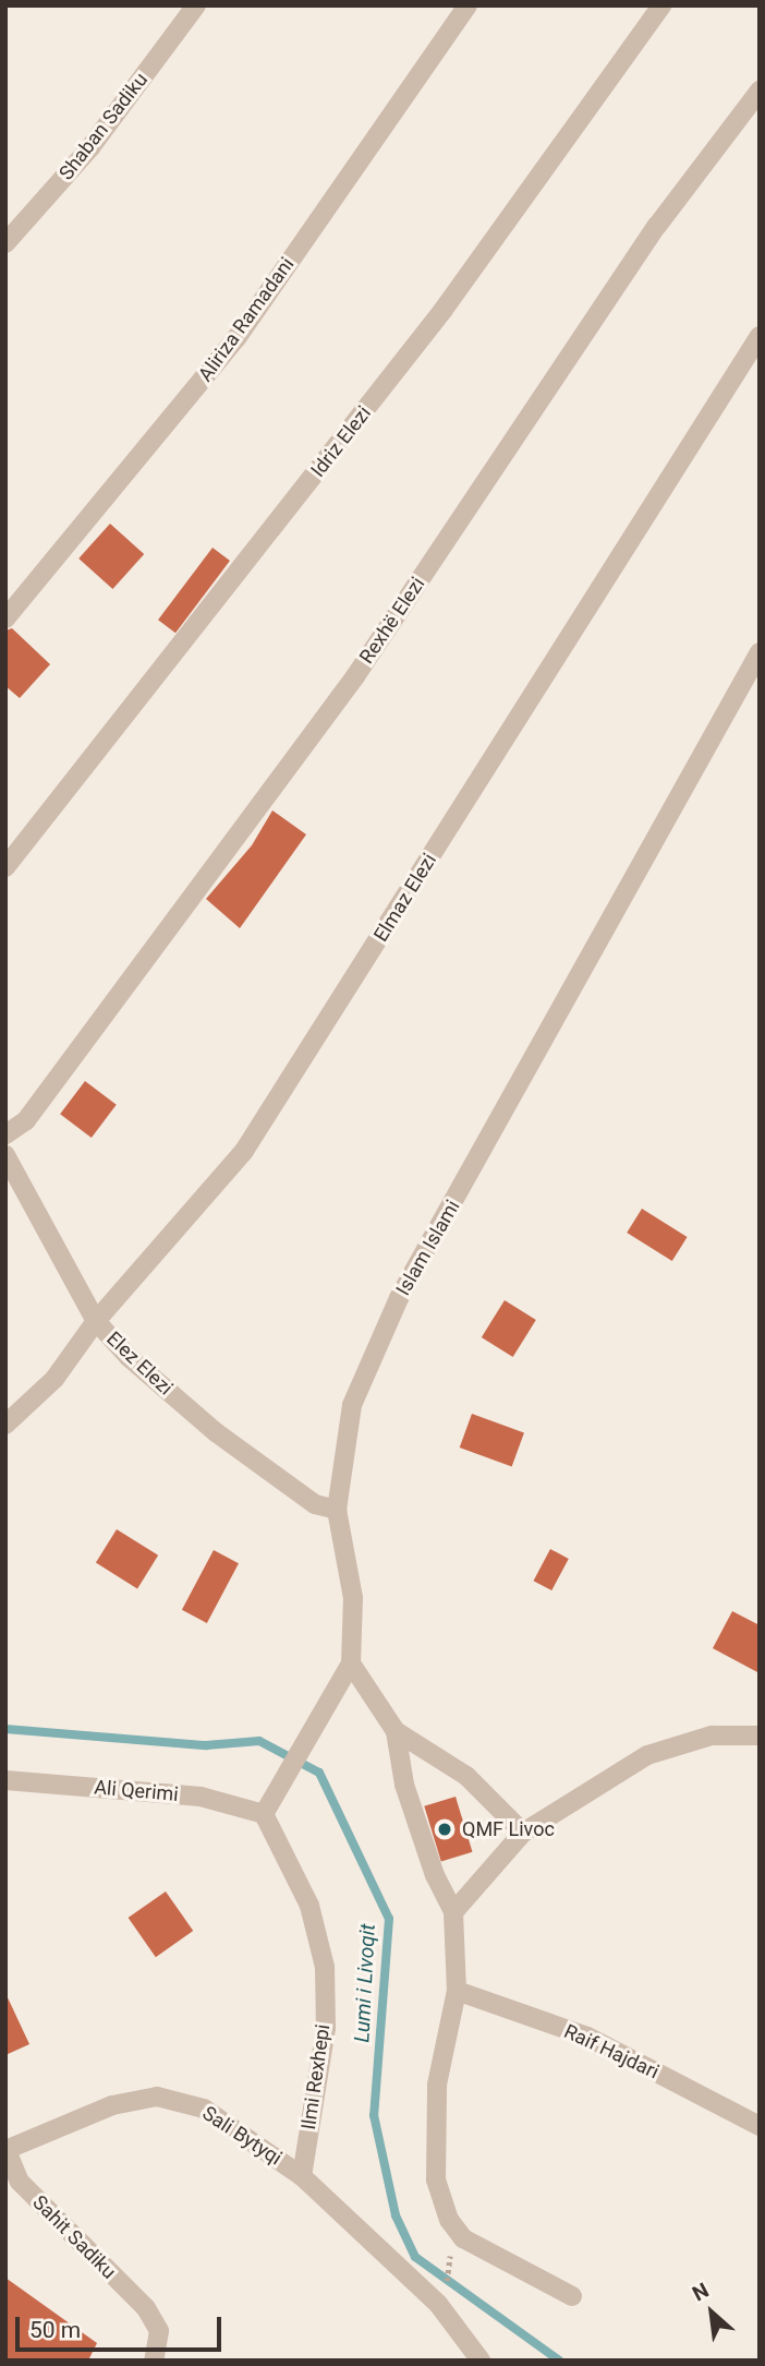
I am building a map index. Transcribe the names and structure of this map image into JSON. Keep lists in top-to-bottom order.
{
  "streets": {
    "street": [
      "Shaban Sadiku",
      "Aliriza Ramadani",
      "Idriz Elezi",
      "Rexhë Elezi",
      "Elmaz Elezi",
      "Islam Islami",
      "Elez Elezi",
      "Ali Qerimi",
      "Raif Hajdari",
      "Ilmi Rexhepi",
      "Sali Bytyqi",
      "Sahit Sadiku"
    ]
  },
  "crossings": [
    ["Elmaz Elezi", "Elez Elezi"],
    ["Islam Islami", "Elez Elezi"],
    ["Ali Qerimi", "Ilmi Rexhepi"],
    ["Ilmi Rexhepi", "Sali Bytyqi"],
    ["Sali Bytyqi", "Sahit Sadiku"]
  ],
  "water": ["Lumi i Livoqit"],
  "places": ["QMF Livoc"],
  "scale_bar": "50 m",
  "north": "top left"
}
